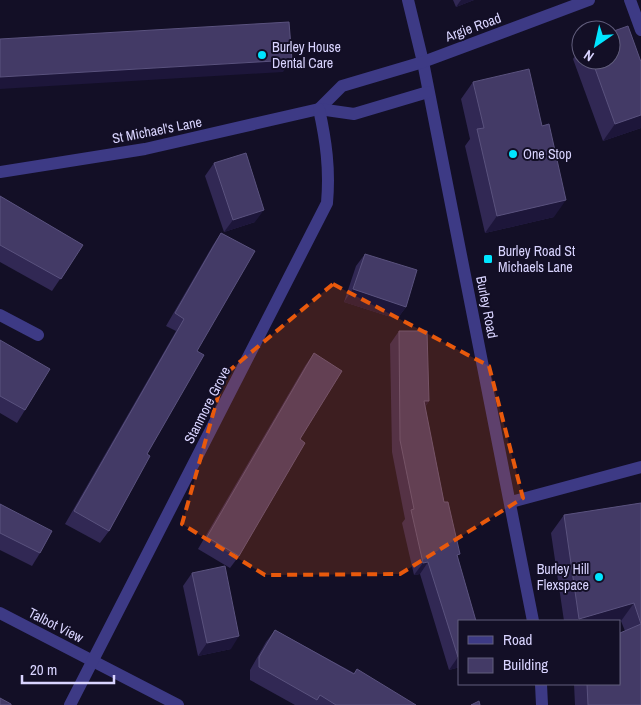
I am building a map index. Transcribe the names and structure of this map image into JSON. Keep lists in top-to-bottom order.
{
  "streets": {
    "street": [
      "Argie Road",
      "St Michael's Lane",
      "Burley Road",
      "Stanmore Grove",
      "Talbot View"
    ]
  },
  "crossings": [
    ["Argie Road", "Burley Road"],
    ["St Michael's Lane", "Burley Road"],
    ["St Michael's Lane", "Stanmore Grove"],
    ["Stanmore Grove", "Talbot View"]
  ],
  "places": {
    "other": ["Burley House Dental Care", "One Stop", "Burley Hill Flexspace"],
    "transit": ["Burley Road St Michaels Lane"]
  },
  "legend": ["Road", "Building"],
  "scale_bar": "20 m",
  "north": "bottom left"
}
